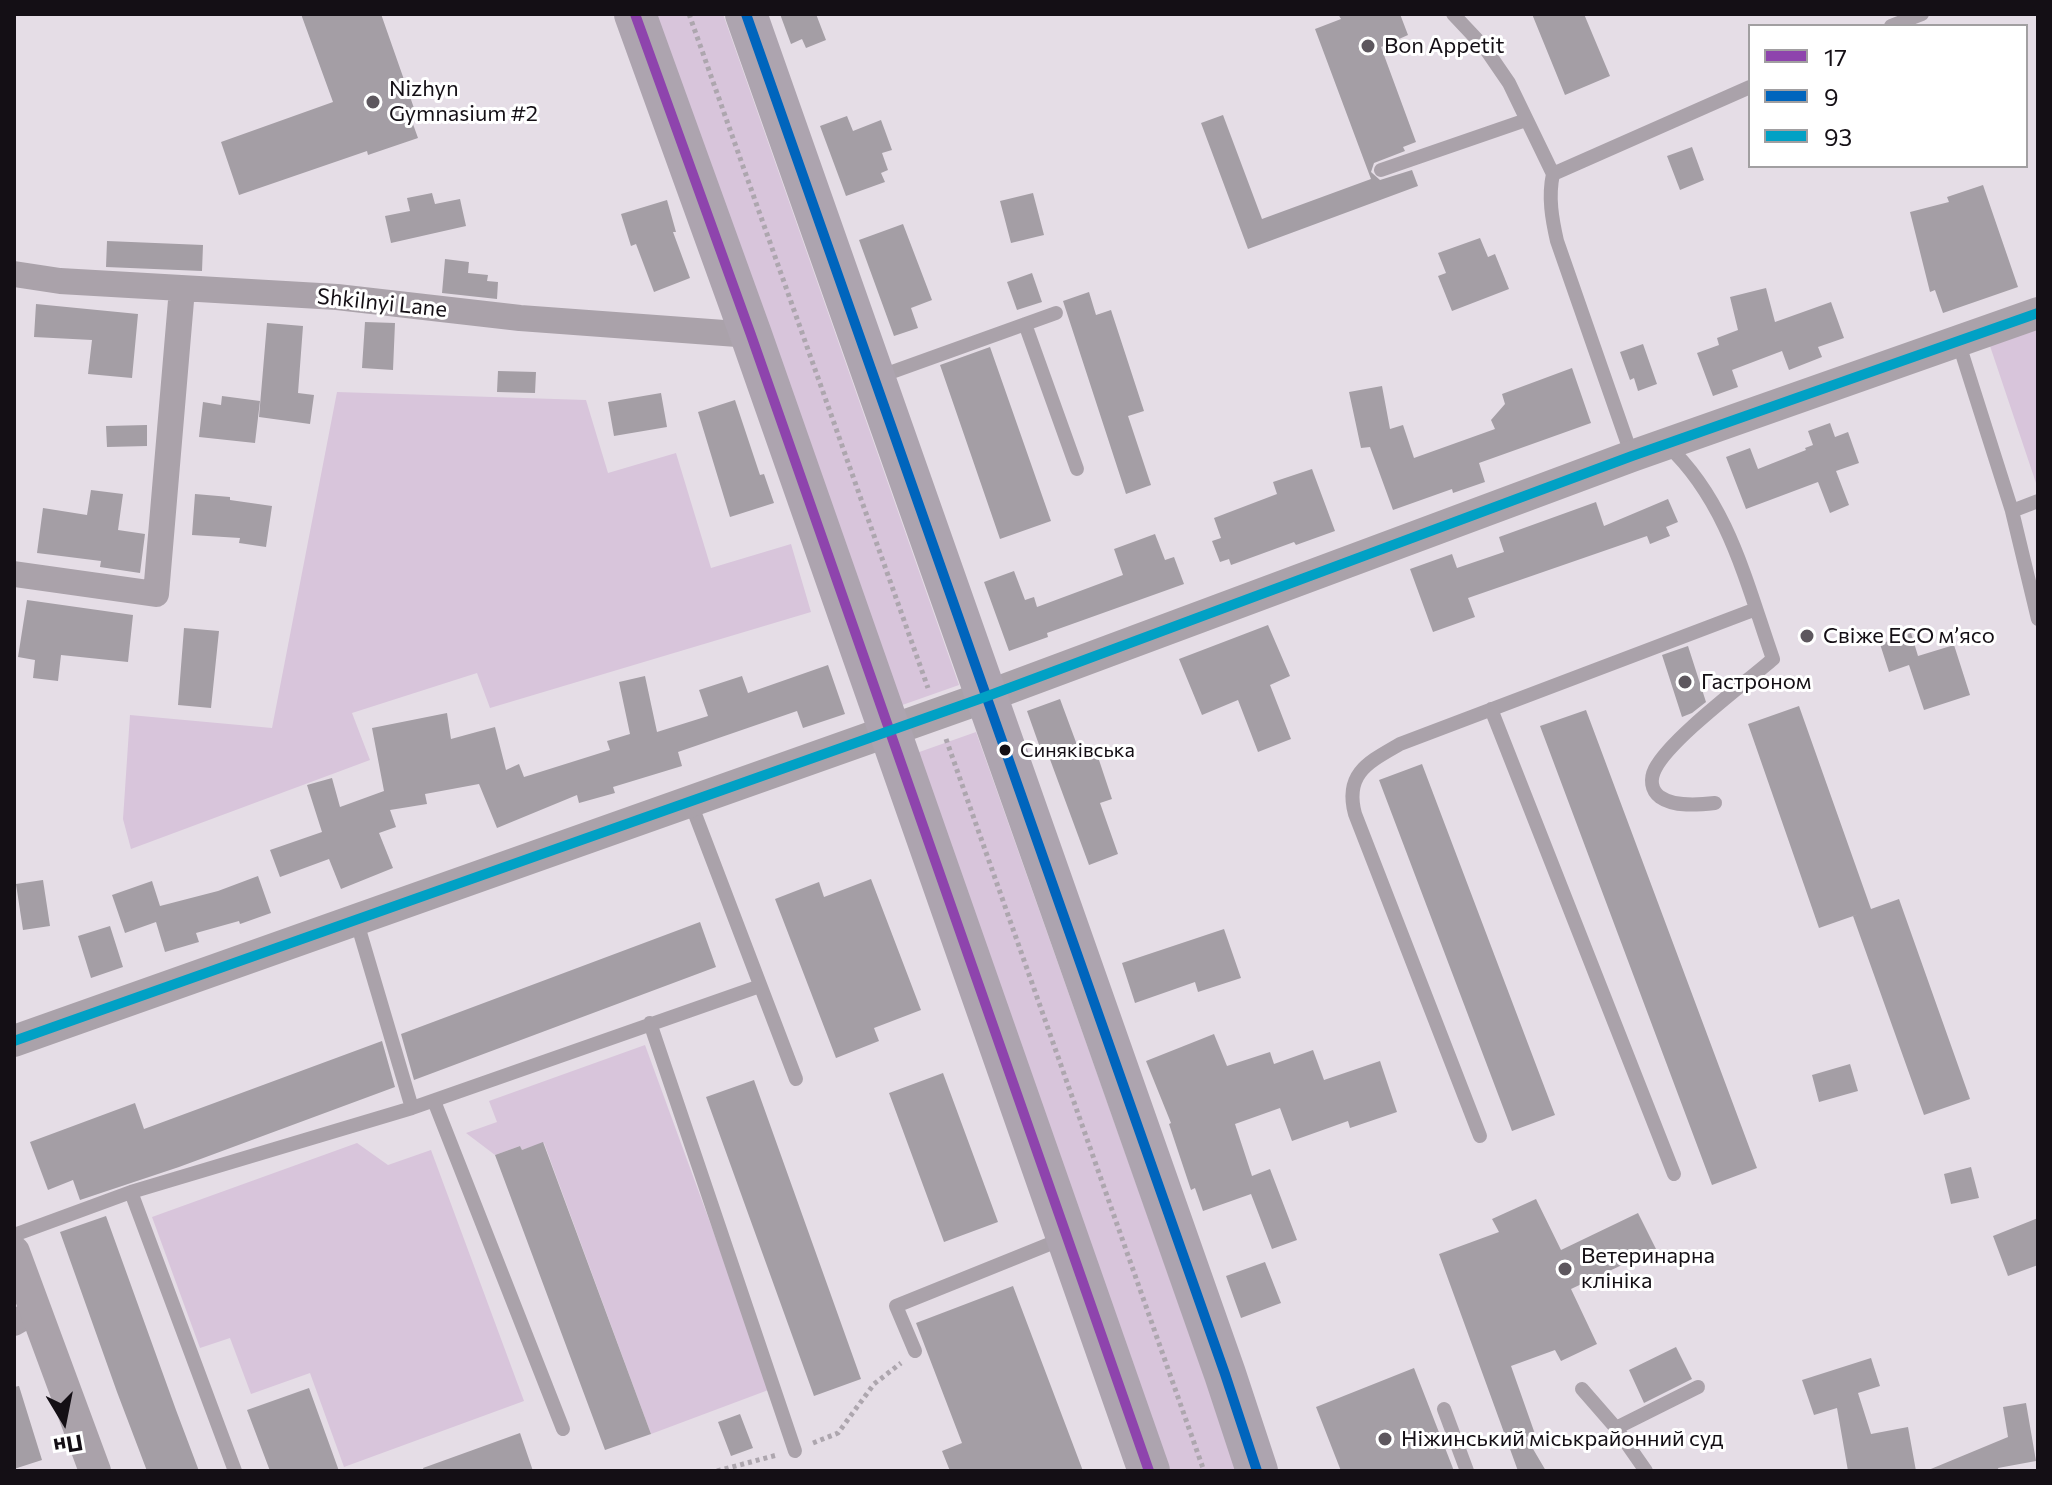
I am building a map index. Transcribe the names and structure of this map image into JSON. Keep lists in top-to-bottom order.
{
  "streets": {
    "street": ["Shkilnyi Lane"]
  },
  "places": [
    "Bon Appetit",
    "Nizhyn Gymnasium #2",
    "Свіже ECO м’ясо",
    "Гастроном",
    "Синяківська",
    "Ветеринарна клініка",
    "Ніжинський міськрайонний суд"
  ],
  "lines": ["transit line 17", "transit line 9", "transit line 93"],
  "legend": ["17", "9", "93"],
  "north": "bottom"
}
